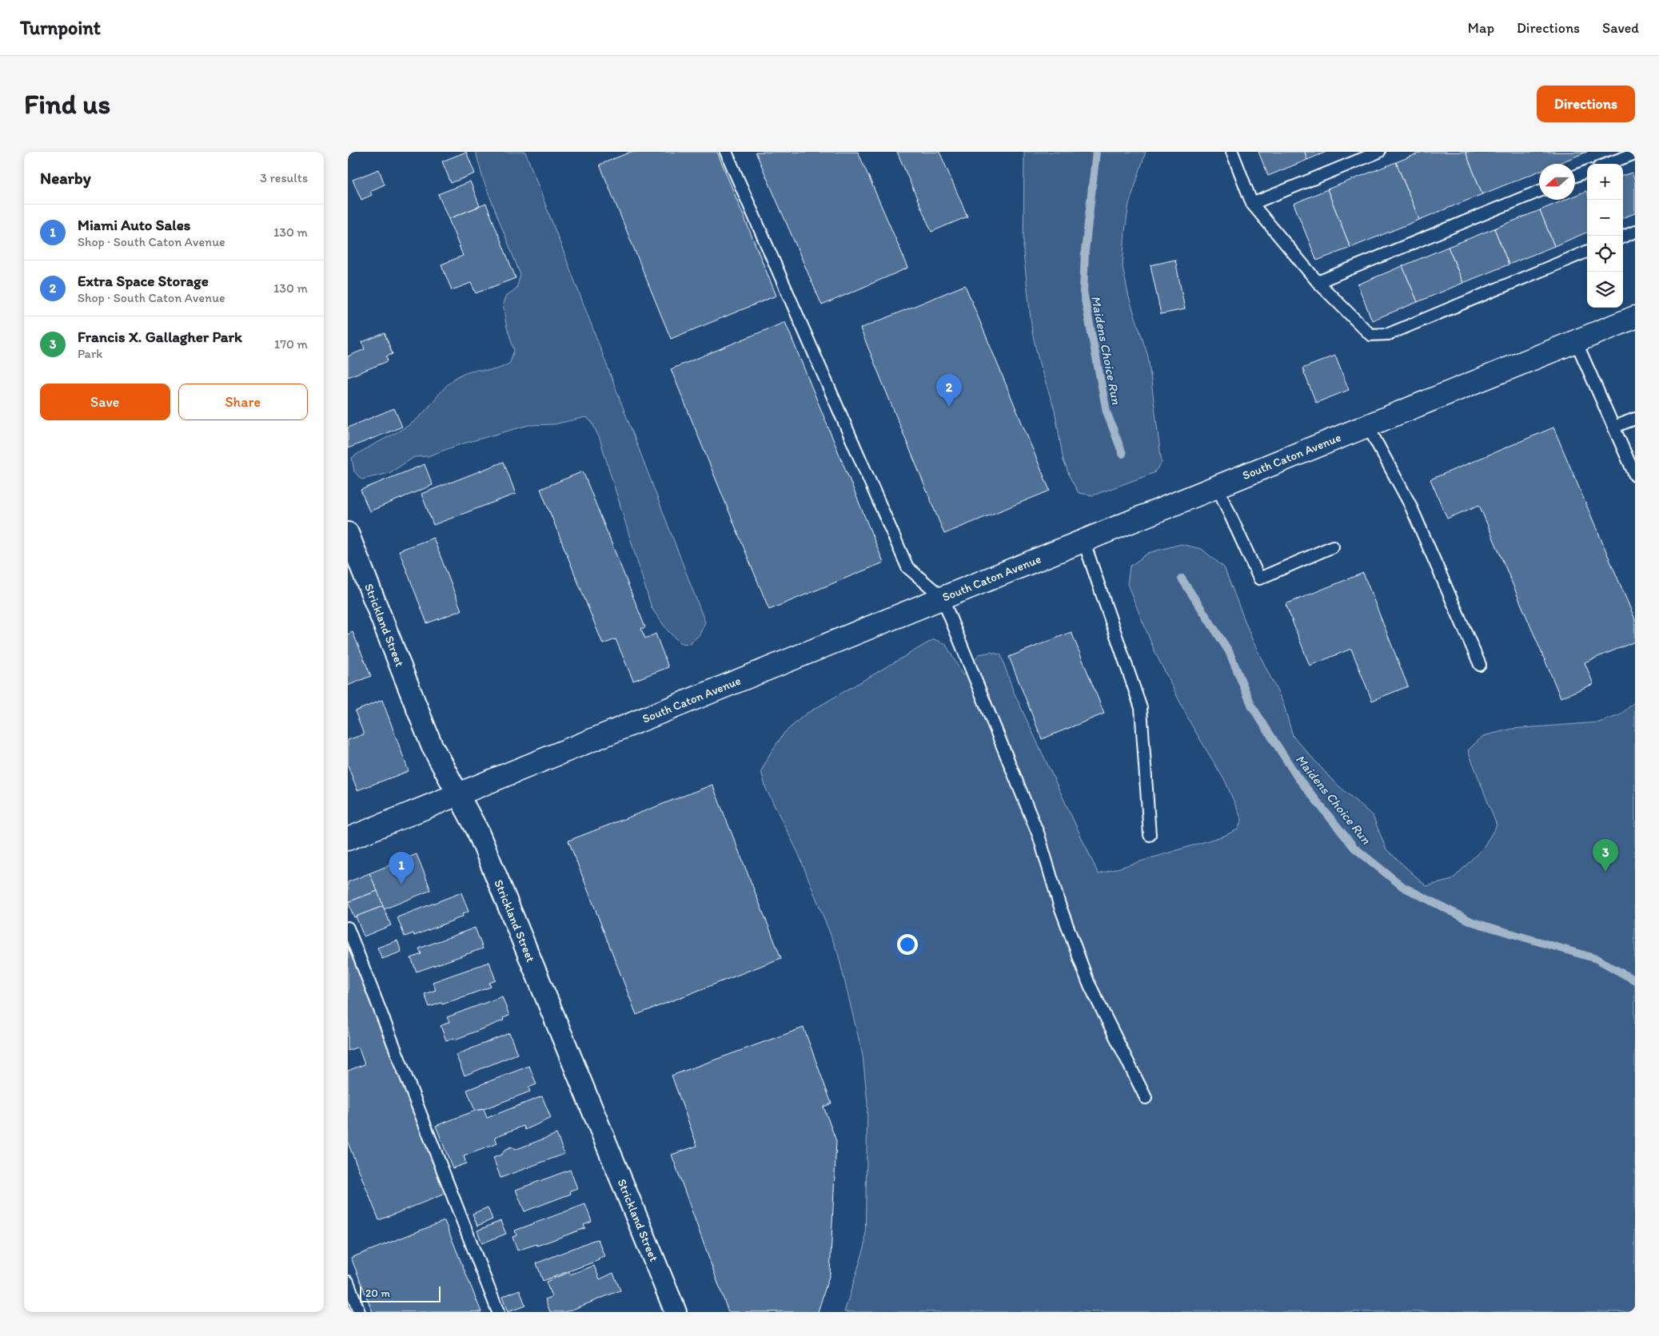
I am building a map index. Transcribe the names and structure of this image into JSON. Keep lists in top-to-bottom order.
{
  "streets": {
    "main road": ["South Caton Avenue"],
    "street": ["Strickland Street"]
  },
  "crossings": [
    ["South Caton Avenue", "Strickland Street"]
  ],
  "water": ["Maidens Choice Run"],
  "scale_bar": "20 m",
  "north": "left",
  "page": {
    "header": "Turnpoint",
    "nav": ["Map", "Directions", "Saved"],
    "buttons": [
      "Directions",
      ["Save", "Share"]
    ],
    "title": "Find us",
    "heading": ["Nearby", "3 results"],
    "map_buttons": ["+", "−"],
    "list": [
      {
        "mark": "1",
        "name": "Miami Auto Sales",
        "note": "Shop · South Caton Avenue",
        "value": "130 m"
      },
      {
        "mark": "2",
        "name": "Extra Space Storage",
        "note": "Shop · South Caton Avenue",
        "value": "130 m"
      },
      {
        "mark": "3",
        "name": "Francis X. Gallagher Park",
        "note": "Park",
        "value": "170 m"
      }
    ],
    "pins": ["2", "3", "1"],
    "scale": "20 m"
  }
}
